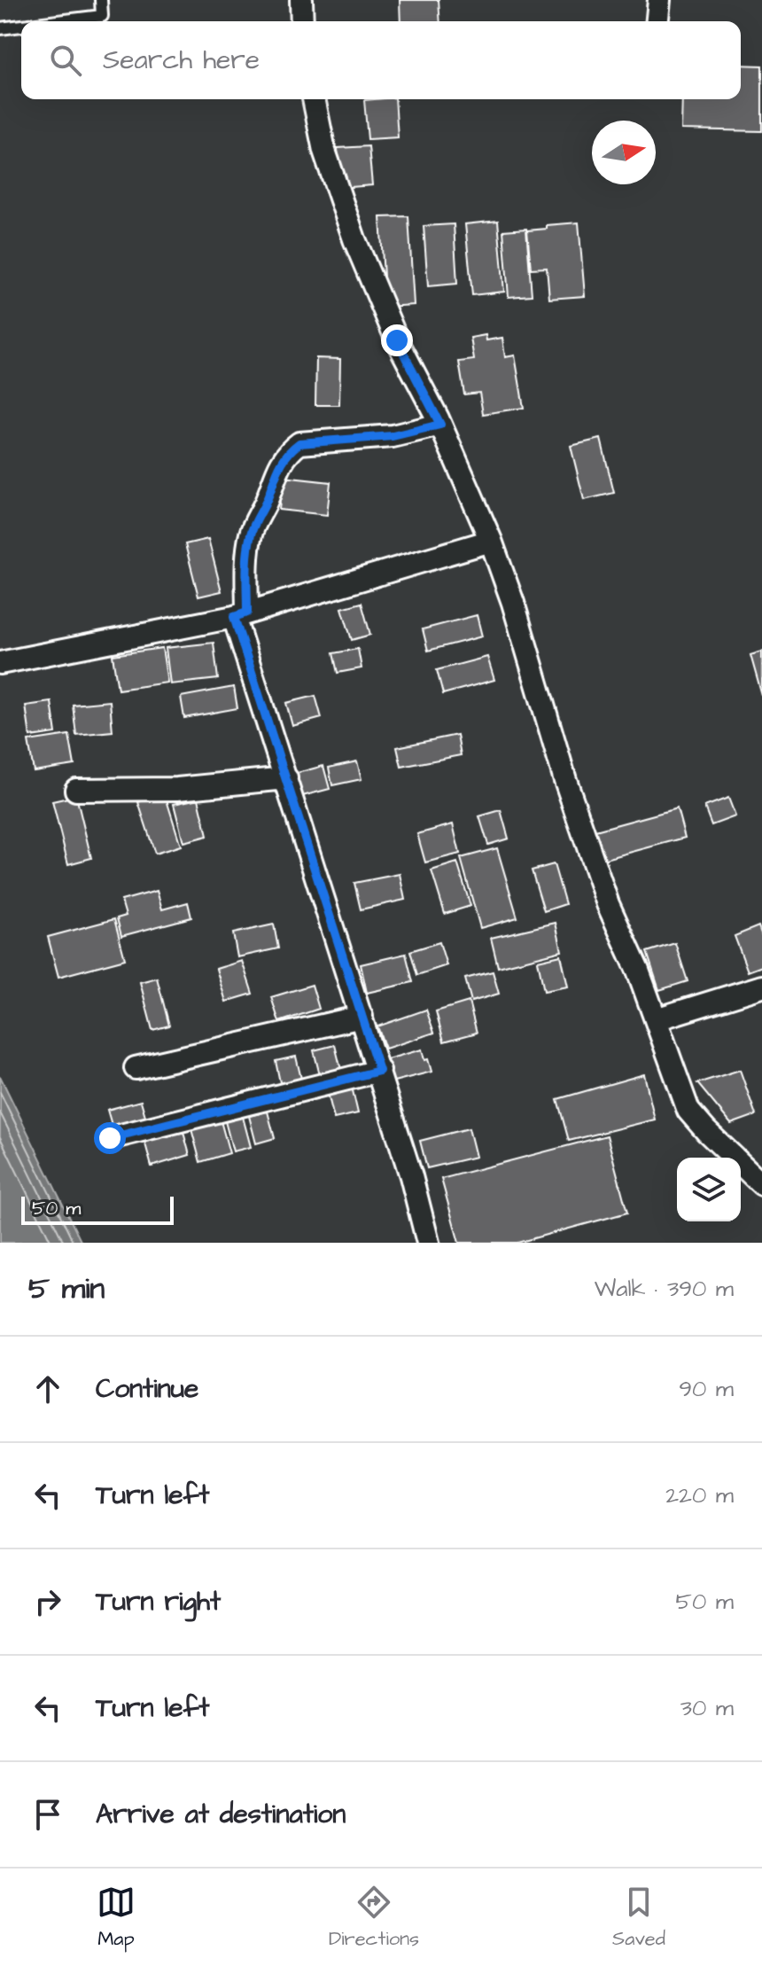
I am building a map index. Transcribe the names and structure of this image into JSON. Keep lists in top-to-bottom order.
{
  "scale_bar": "50 m",
  "north": "right",
  "page": {
    "search": "Search here",
    "scale": "50 m",
    "heading": ["5 min", "Walk · 390 m"],
    "list": [
      ["Continue", "90 m"],
      ["Turn left", "220 m"],
      ["Turn right", "50 m"],
      ["Turn left", "30 m"],
      "Arrive at destination"
    ],
    "nav": ["Map", "Directions", "Saved"]
  }
}
